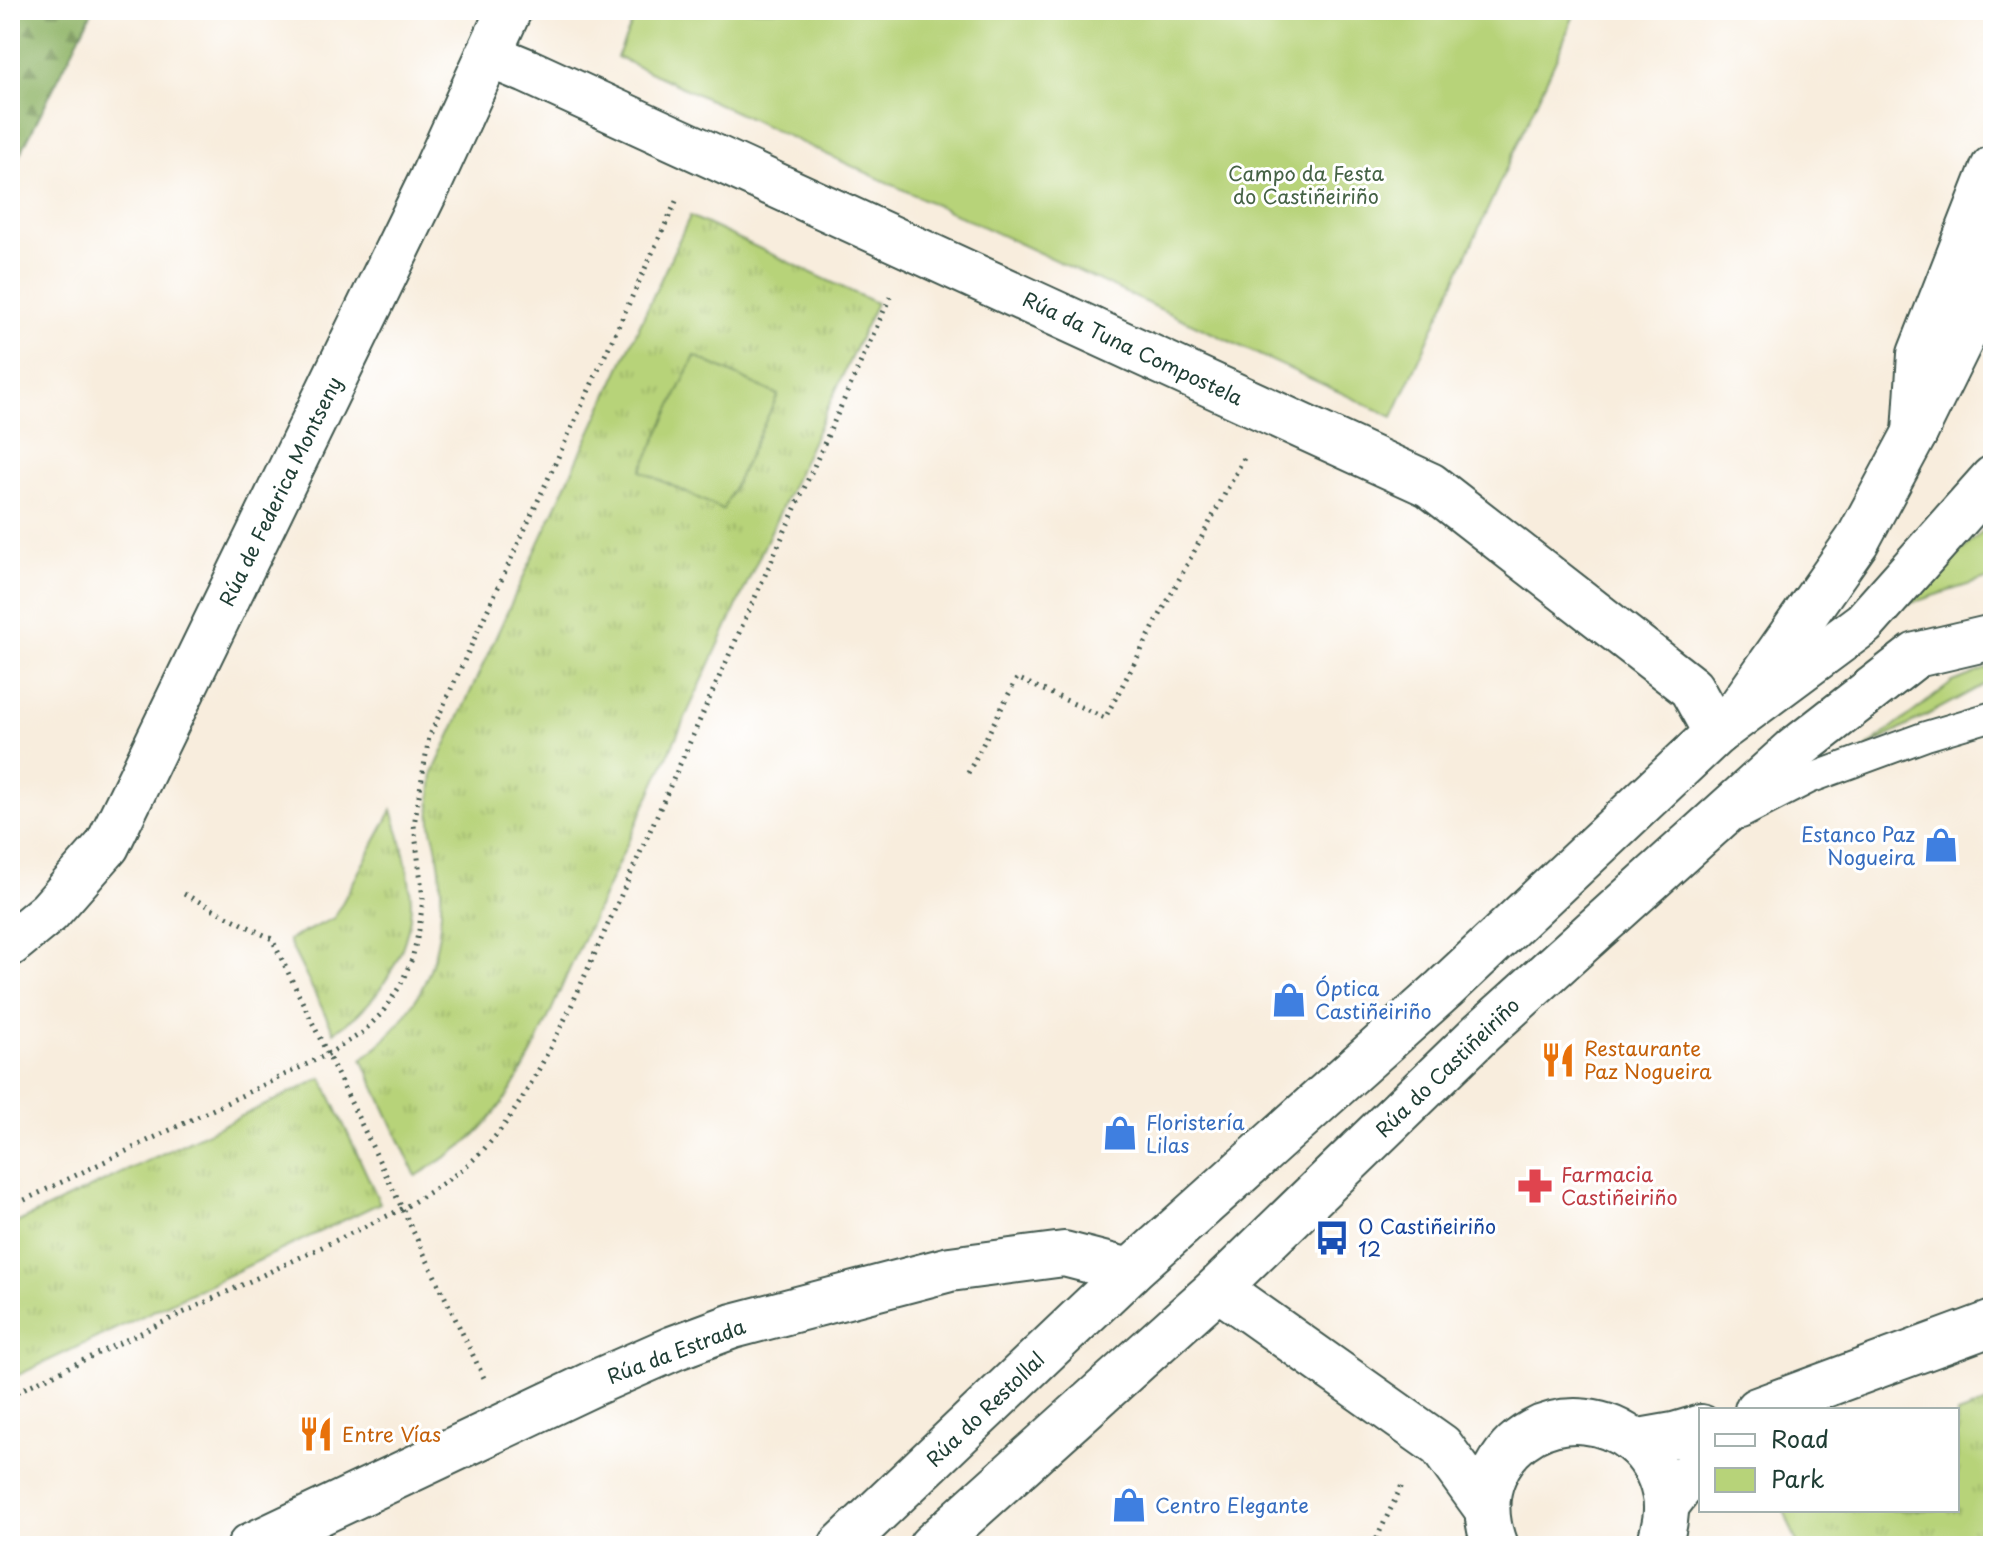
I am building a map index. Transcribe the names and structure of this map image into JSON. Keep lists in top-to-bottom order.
{
  "streets": {
    "main road": [
      "Rúa da Tuna Compostela",
      "Rúa de Federica Montseny",
      "Rúa do Castiñeiriño",
      "Rúa da Estrada",
      "Rúa do Restollal"
    ]
  },
  "crossings": [
    ["Rúa da Tuna Compostela", "Rúa de Federica Montseny"],
    ["Rúa da Estrada", "Rúa do Restollal"]
  ],
  "parks": ["Campo da Festa do Castiñeiriño"],
  "places": {
    "shop": [
      "Estanco Paz Nogueira",
      "Óptica Castiñeiriño",
      "Floristería Lilas",
      "Centro Elegante"
    ],
    "restaurant": ["Restaurante Paz Nogueira", "Entre Vías"],
    "pharmacy": ["Farmacia Castiñeiriño"],
    "bus stop": ["O Castiñeiriño 12"]
  },
  "legend": ["Road", "Park"]
}
